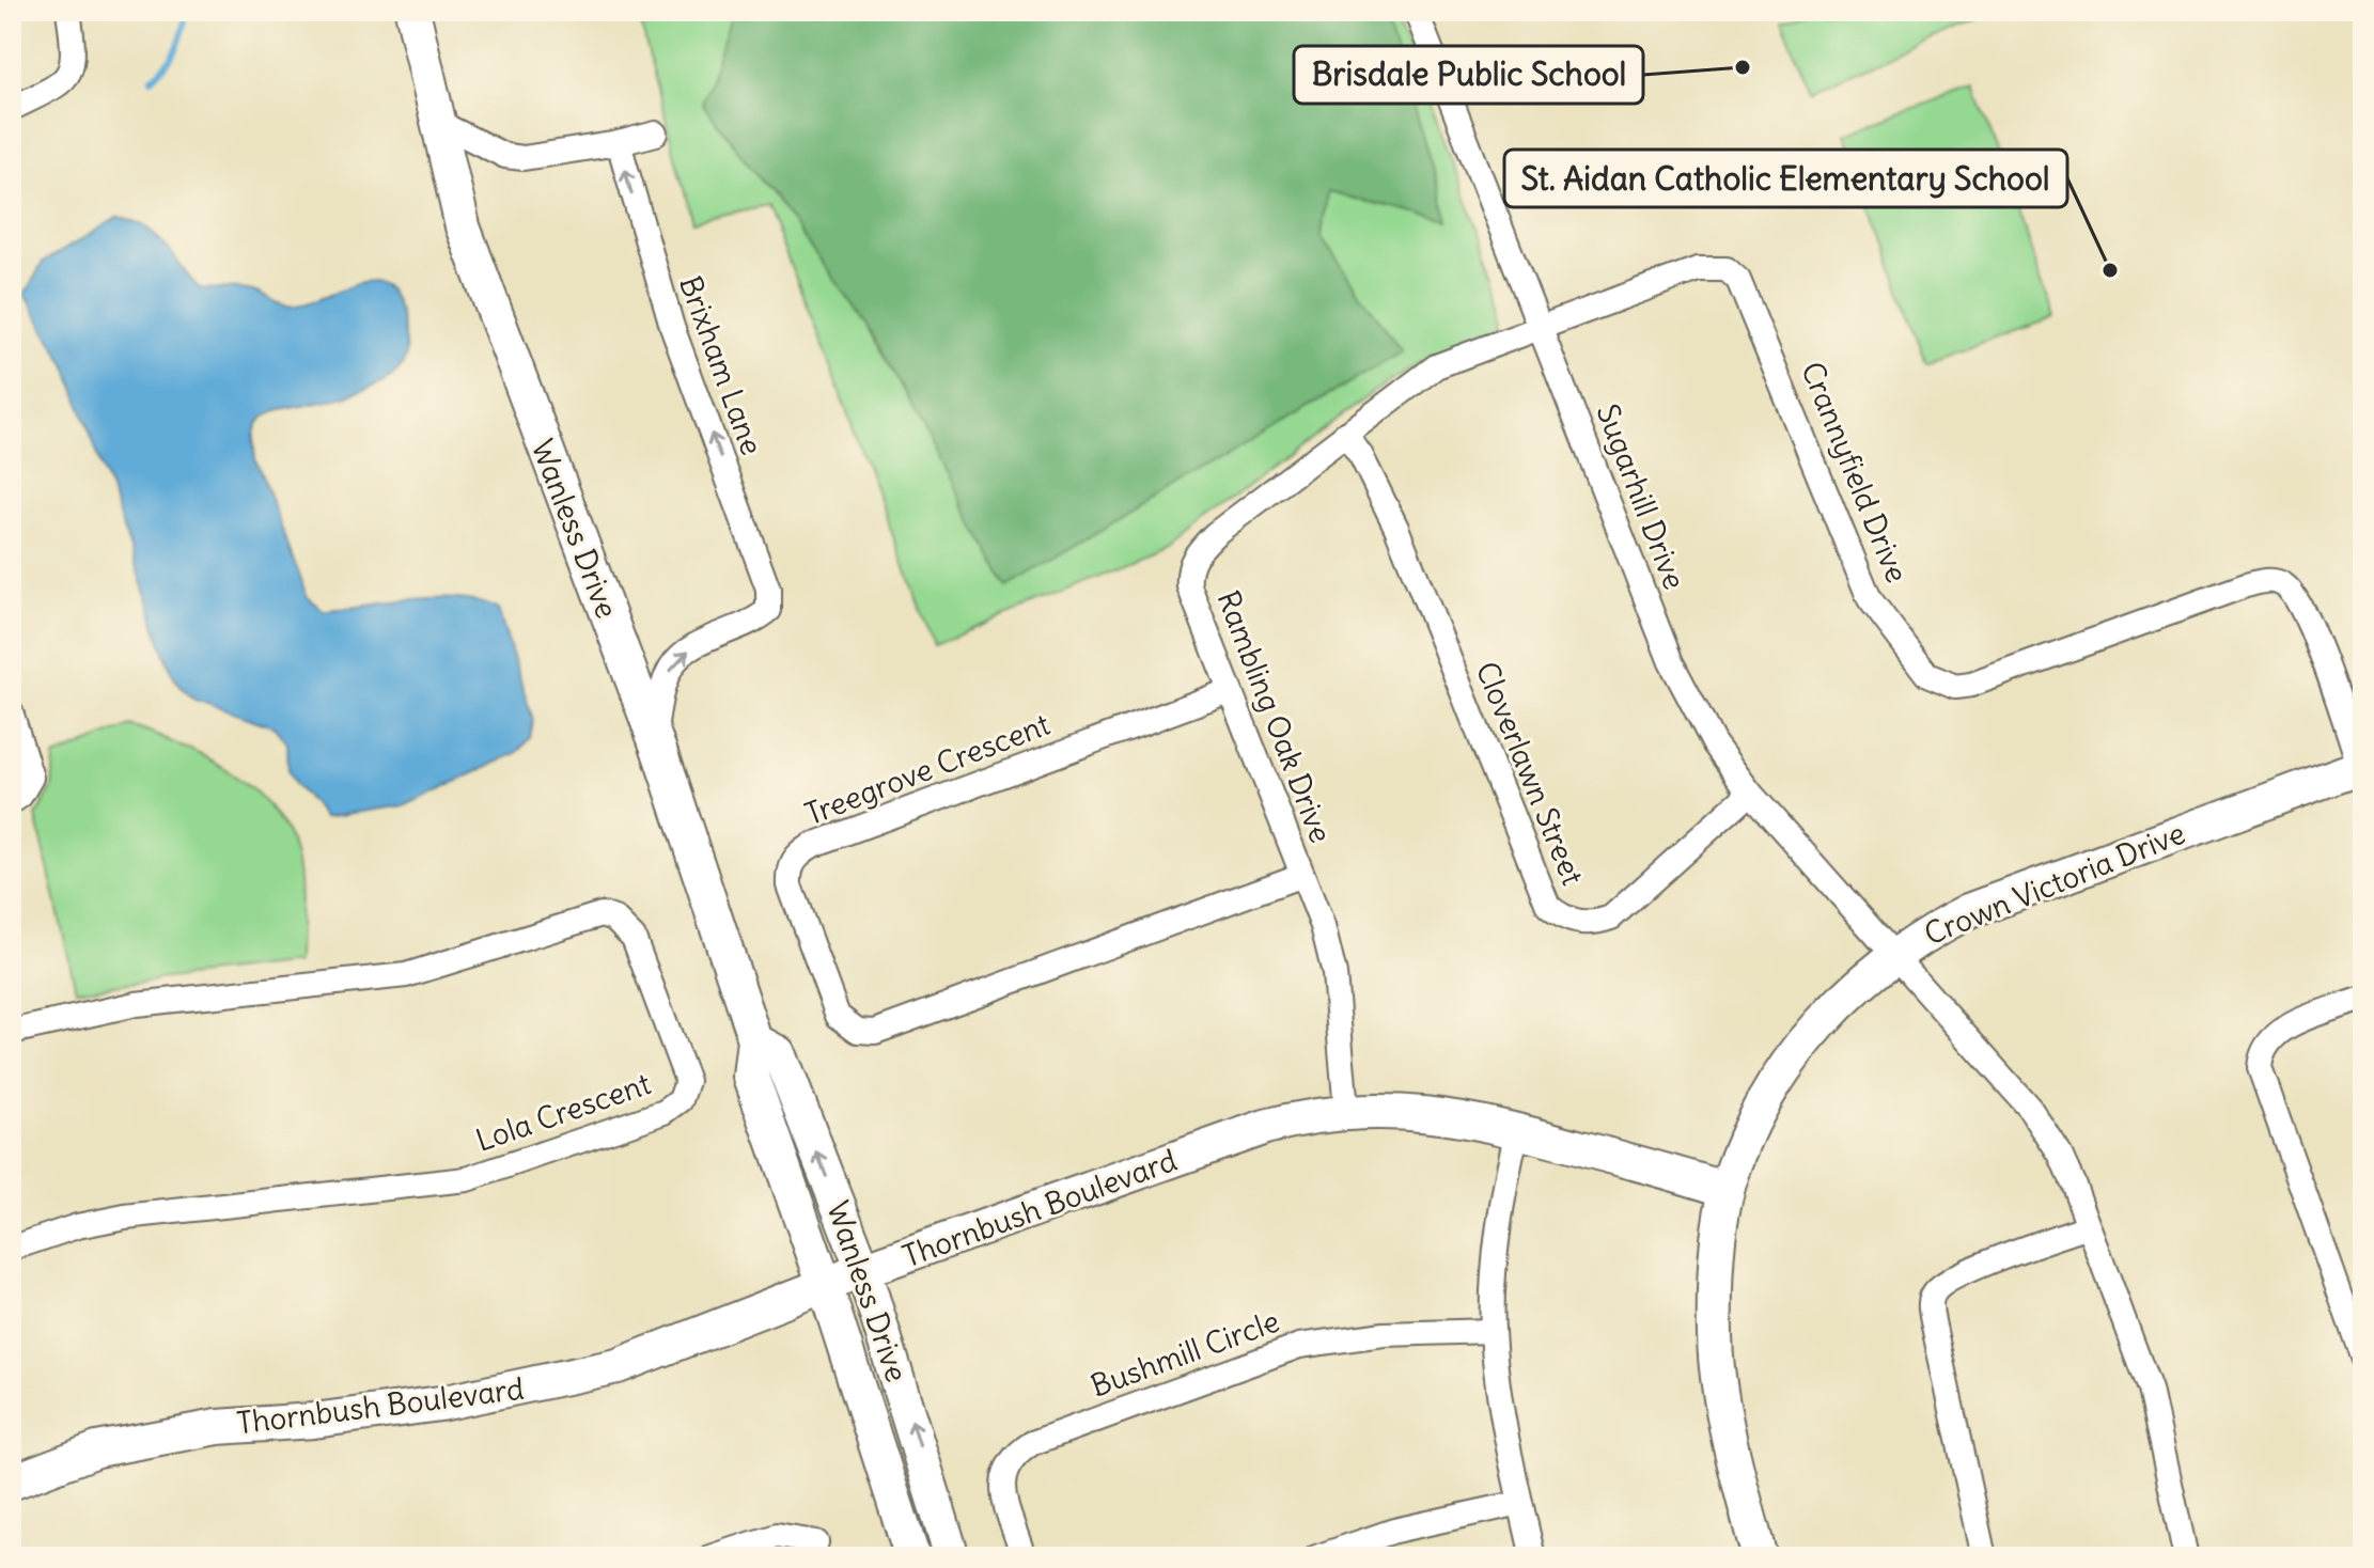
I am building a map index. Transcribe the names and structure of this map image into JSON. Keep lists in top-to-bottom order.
{
  "streets": {
    "street": [
      "Brixham Lane",
      "Crannyfield Drive",
      "Sugarhill Drive",
      "Wanless Drive",
      "Rambling Oak Drive",
      "Treegrove Crescent",
      "Cloverlawn Street",
      "Crown Victoria Drive",
      "Lola Crescent",
      "Thornbush Boulevard",
      "Bushmill Circle"
    ]
  },
  "crossings": [
    ["Brixham Lane", "Wanless Drive"],
    ["Crannyfield Drive", "Sugarhill Drive"],
    ["Crannyfield Drive", "Rambling Oak Drive"],
    ["Crannyfield Drive", "Crown Victoria Drive"],
    ["Sugarhill Drive", "Rambling Oak Drive"],
    ["Sugarhill Drive", "Cloverlawn Street"],
    ["Sugarhill Drive", "Crown Victoria Drive"],
    ["Wanless Drive", "Thornbush Boulevard"],
    ["Rambling Oak Drive", "Treegrove Crescent"],
    ["Rambling Oak Drive", "Cloverlawn Street"],
    ["Rambling Oak Drive", "Thornbush Boulevard"],
    ["Crown Victoria Drive", "Thornbush Boulevard"]
  ],
  "one_way": ["Brixham Lane"],
  "places": ["Brisdale Public School", "St. Aidan Catholic Elementary School"]
}
